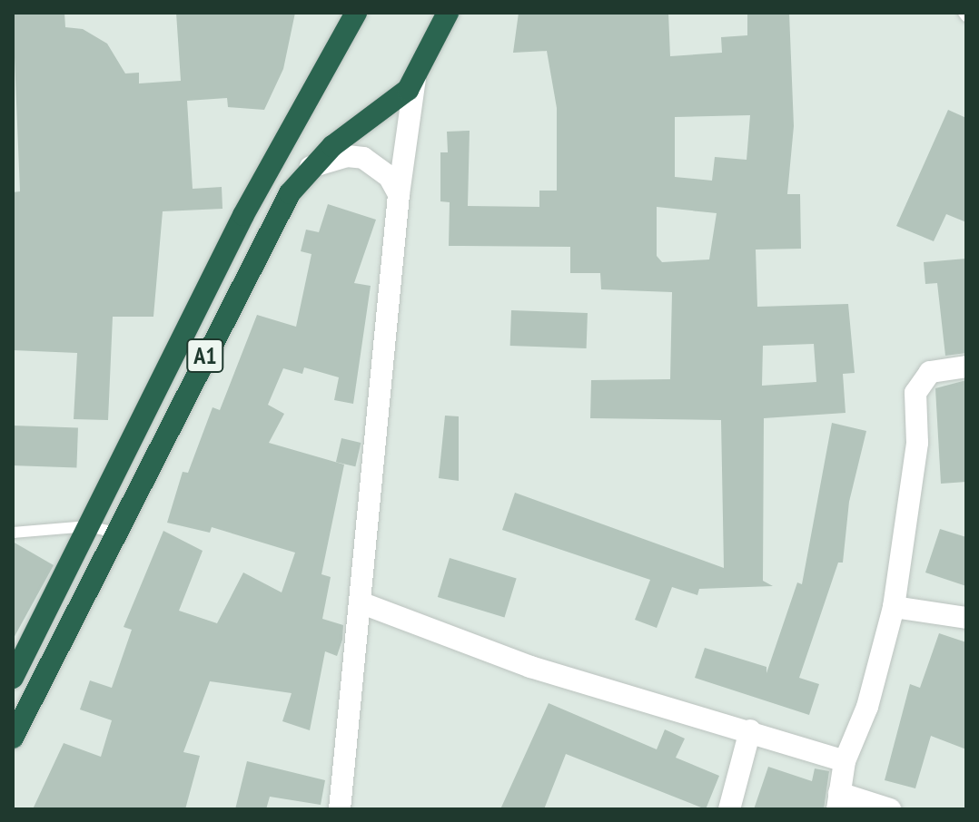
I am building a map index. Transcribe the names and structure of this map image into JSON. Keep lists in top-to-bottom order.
{
  "streets": {
    "highway": ["A1"]
  }
}
